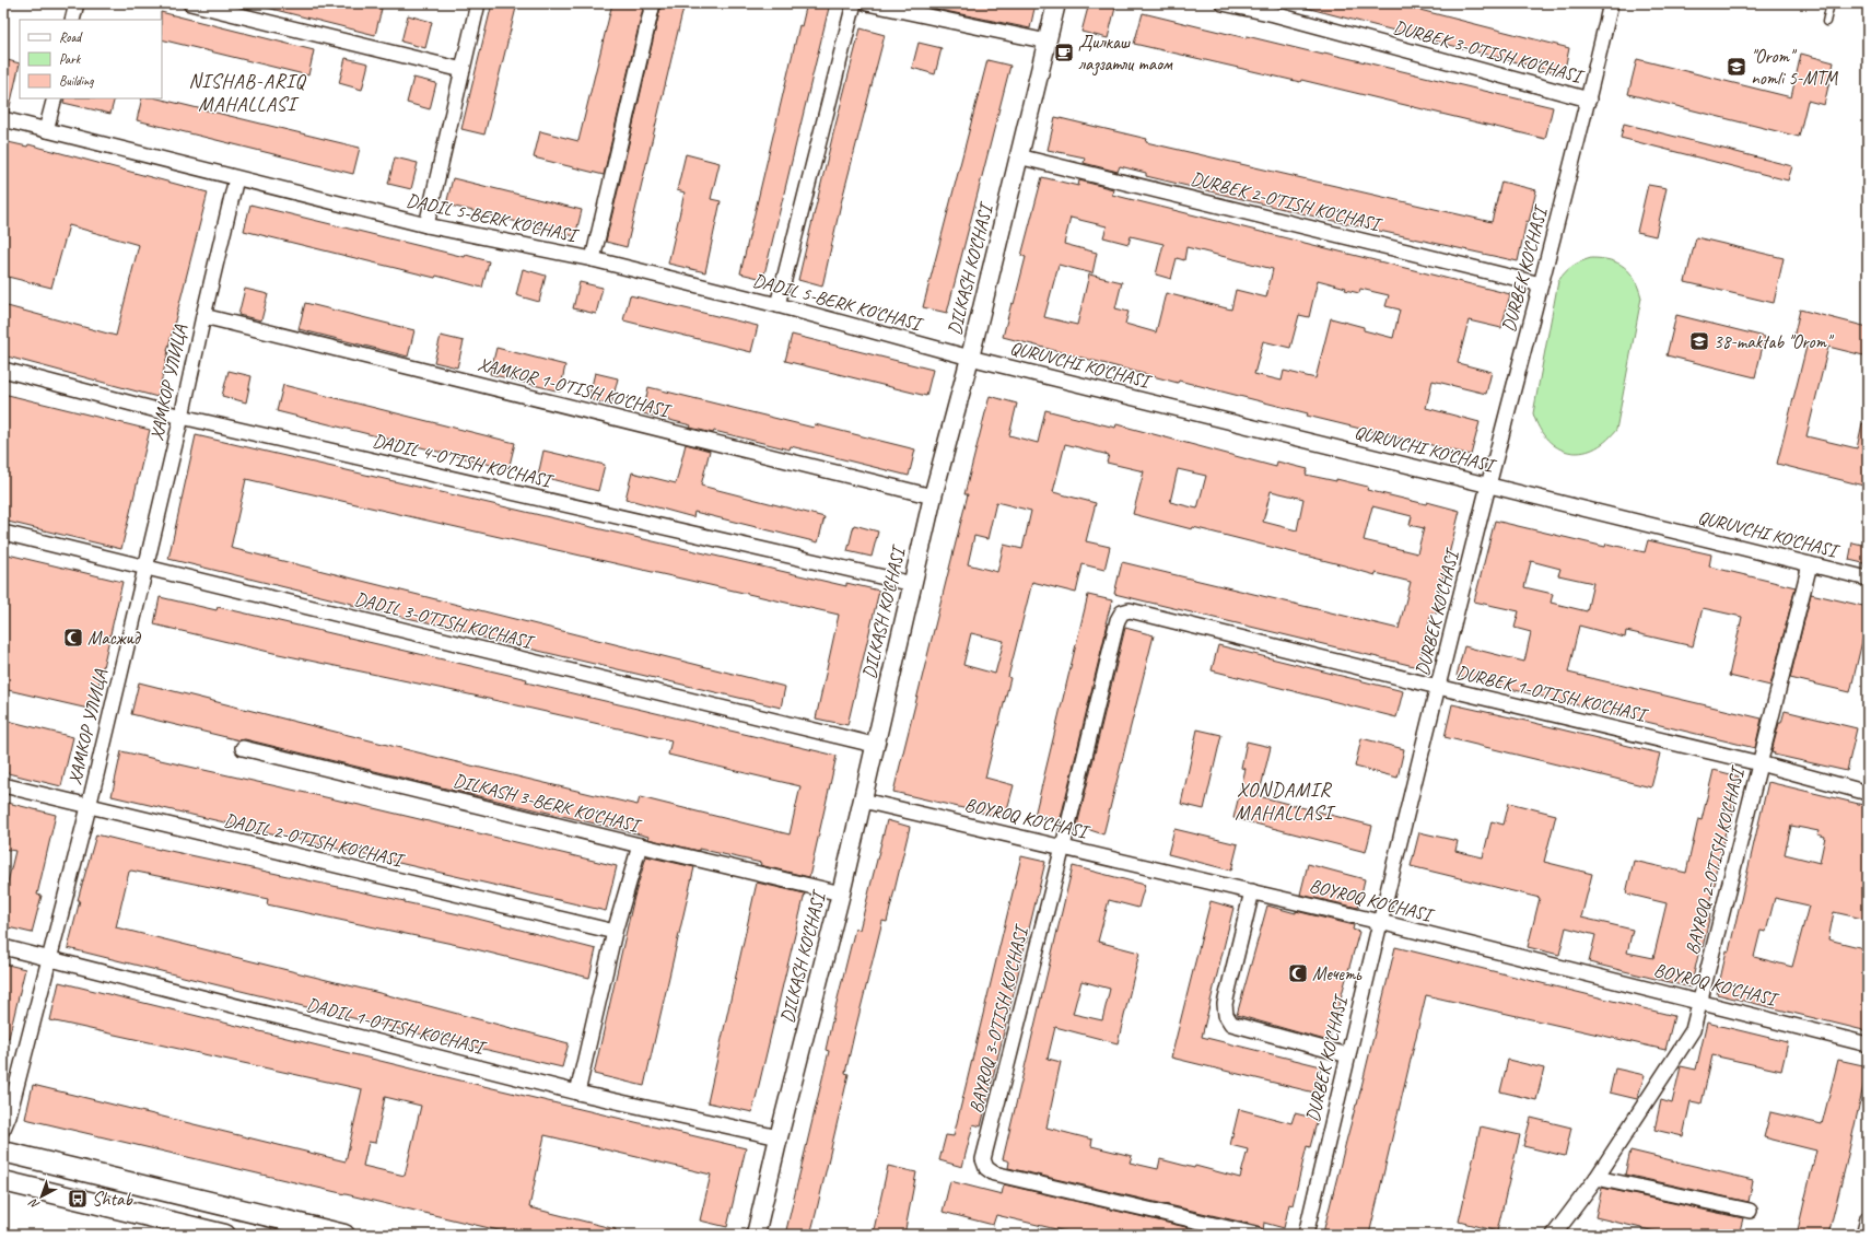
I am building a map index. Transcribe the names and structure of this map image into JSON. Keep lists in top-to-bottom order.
{
  "streets": {
    "street": [
      "DURBEK 3-O'TISH KO'CHASI",
      "DURBEK 2-O'TISH KO'CHASI",
      "DADIL 5-BERK KO'CHASI",
      "DILKASH KO'CHASI",
      "DURBEK KO'CHASI",
      "QURUVCHI KO'CHASI",
      "ХАМКОР УЛИЦА",
      "XAMKOR 1-O'TISH KO'CHASI",
      "DADIL 4-O'TISH KO'CHASI",
      "DADIL 3-O'TISH KO'CHASI",
      "DURBEK 1-O'TISH KO'CHASI",
      "DILKASH 3-BERK KO'CHASI",
      "BOYROQ KO'CHASI",
      "DADIL 2-O'TISH KO'CHASI",
      "BAYROQ 2-O'TISH KO'CHASI",
      "BAYROQ 3-O'TISH KO'CHASI",
      "DADIL 1-O'TISH KO'CHASI"
    ]
  },
  "crossings": [
    ["DURBEK 3-O'TISH KO'CHASI", "DURBEK KO'CHASI"],
    ["DURBEK 2-O'TISH KO'CHASI", "DILKASH KO'CHASI"],
    ["DURBEK 2-O'TISH KO'CHASI", "DURBEK KO'CHASI"],
    ["DADIL 5-BERK KO'CHASI", "DILKASH KO'CHASI"],
    ["DADIL 5-BERK KO'CHASI", "QURUVCHI KO'CHASI"],
    ["DADIL 5-BERK KO'CHASI", "ХАМКОР УЛИЦА"],
    ["DILKASH KO'CHASI", "QURUVCHI KO'CHASI"],
    ["DILKASH KO'CHASI", "XAMKOR 1-O'TISH KO'CHASI"],
    ["DILKASH KO'CHASI", "DADIL 4-O'TISH KO'CHASI"],
    ["DILKASH KO'CHASI", "DADIL 3-O'TISH KO'CHASI"],
    ["DILKASH KO'CHASI", "DILKASH 3-BERK KO'CHASI"],
    ["DILKASH KO'CHASI", "BOYROQ KO'CHASI"],
    ["DILKASH KO'CHASI", "DADIL 1-O'TISH KO'CHASI"],
    ["DURBEK KO'CHASI", "QURUVCHI KO'CHASI"],
    ["DURBEK KO'CHASI", "DURBEK 1-O'TISH KO'CHASI"],
    ["DURBEK KO'CHASI", "BOYROQ KO'CHASI"],
    ["QURUVCHI KO'CHASI", "BAYROQ 2-O'TISH KO'CHASI"],
    ["ХАМКОР УЛИЦА", "XAMKOR 1-O'TISH KO'CHASI"],
    ["ХАМКОР УЛИЦА", "DADIL 4-O'TISH KO'CHASI"],
    ["ХАМКОР УЛИЦА", "DADIL 3-O'TISH KO'CHASI"],
    ["ХАМКОР УЛИЦА", "DADIL 2-O'TISH KO'CHASI"],
    ["ХАМКОР УЛИЦА", "DADIL 1-O'TISH KO'CHASI"],
    ["DURBEK 1-O'TISH KO'CHASI", "BAYROQ 2-O'TISH KO'CHASI"],
    ["DURBEK 1-O'TISH KO'CHASI", "BAYROQ 3-O'TISH KO'CHASI"],
    ["BOYROQ KO'CHASI", "BAYROQ 2-O'TISH KO'CHASI"],
    ["BOYROQ KO'CHASI", "BAYROQ 3-O'TISH KO'CHASI"]
  ],
  "districts": ["NISHAB-ARIQ MAHALLASI", "XONDAMIR MAHALLASI"],
  "places": {
    "cafe": ["Дилкаш лаззатли таом"],
    "school or university": ["\"Orom\" nomli 5-MTM", "38-maktab \"Orom\""],
    "mosque": ["Масжид", "Мечеть"],
    "bus stop": ["Shtab"]
  },
  "legend": ["Road", "Park", "Building"],
  "north": "bottom left"
}
